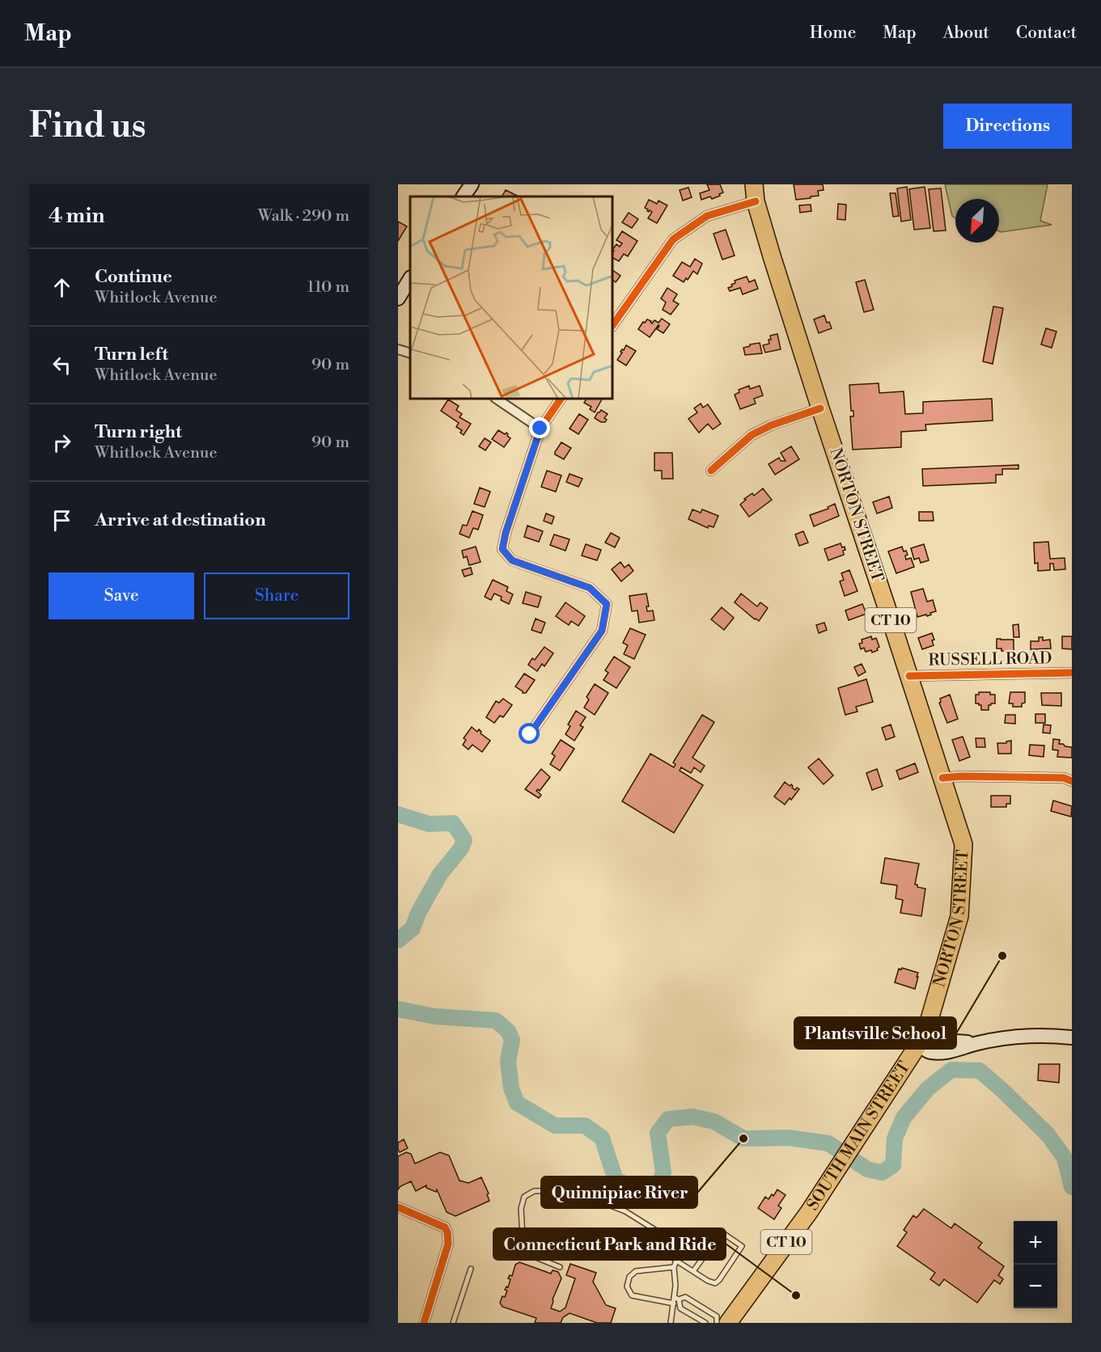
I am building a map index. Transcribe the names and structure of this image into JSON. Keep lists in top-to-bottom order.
{
  "streets": {
    "highway": ["NORTON STREET", "CT 10", "SOUTH MAIN STREET"],
    "street": ["RUSSELL ROAD"]
  },
  "crossings": [
    ["NORTON STREET", "RUSSELL ROAD"],
    ["NORTON STREET", "SOUTH MAIN STREET"]
  ],
  "places": ["Plantsville School", "Quinnipiac River", "Connecticut Park and Ride"],
  "north": "bottom left",
  "page": {
    "header": "Map",
    "nav": [
      "Home",
      "Map",
      "About",
      "Contact"
    ],
    "buttons": [
      "Directions",
      ["Save", "Share"]
    ],
    "title": "Find us",
    "heading": ["4 min", "Walk · 290 m"],
    "list": [
      ["Continue", "Whitlock Avenue", "110 m"],
      ["Turn left", "Whitlock Avenue", "90 m"],
      ["Turn right", "Whitlock Avenue", "90 m"],
      "Arrive at destination"
    ],
    "map_buttons": ["+", "−"]
  }
}
